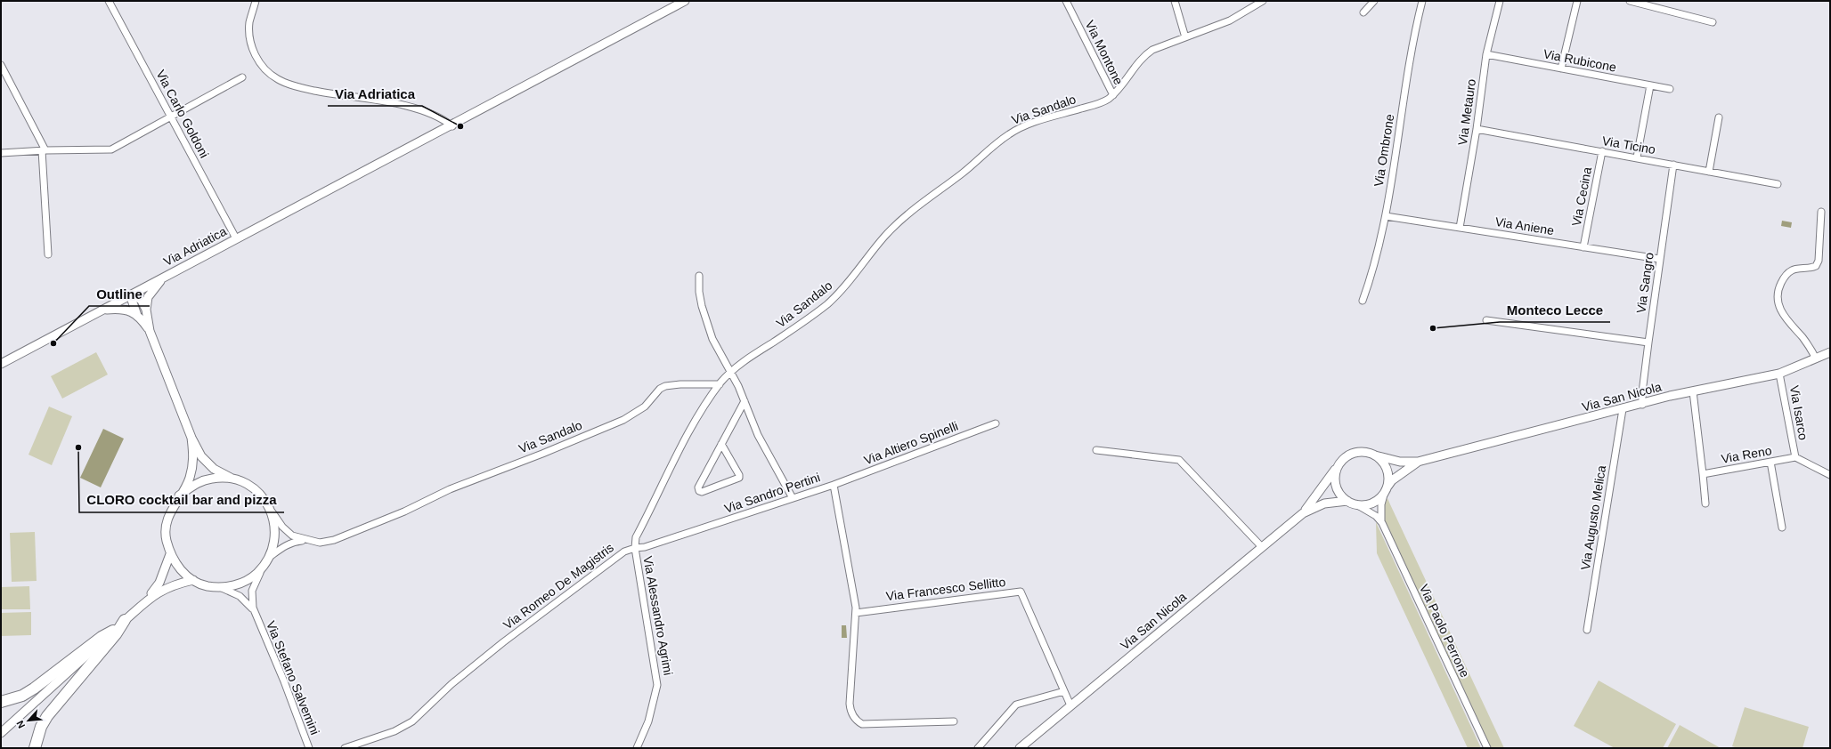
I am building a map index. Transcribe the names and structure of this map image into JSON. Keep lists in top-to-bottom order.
{
  "streets": {
    "street": [
      "Via Montone",
      "Via Rubicone",
      "Via Sandalo",
      "Via Metauro",
      "Via Carlo Goldoni",
      "Via Ticino",
      "Via Ombrone",
      "Via Cecina",
      "Via Aniene",
      "Via Adriatica",
      "Via Sangro",
      "Via San Nicola",
      "Via Isarco",
      "Via Altiero Spinelli",
      "Via Reno",
      "Via Sandro Pertini",
      "Via Augusto Melica",
      "Via Romeo De Magistris",
      "Via Francesco Sellitto",
      "Via Alessandro Agrimi",
      "Via Paolo Perrone",
      "Via Stefano Salvemini"
    ]
  },
  "crossings": [
    ["Via Montone", "Via Sandalo"],
    ["Via Rubicone", "Via Metauro"],
    ["Via Sandalo", "Via Romeo De Magistris"],
    ["Via Sandalo", "Via Stefano Salvemini"],
    ["Via Metauro", "Via Ticino"],
    ["Via Metauro", "Via Aniene"],
    ["Via Carlo Goldoni", "Via Adriatica"],
    ["Via Ticino", "Via Cecina"],
    ["Via Ticino", "Via Sangro"],
    ["Via Ombrone", "Via Aniene"],
    ["Via Cecina", "Via Aniene"],
    ["Via Aniene", "Via Sangro"],
    ["Via Sangro", "Via San Nicola"],
    ["Via San Nicola", "Via Isarco"],
    ["Via San Nicola", "Via Augusto Melica"],
    ["Via San Nicola", "Via Francesco Sellitto"],
    ["Via San Nicola", "Via Paolo Perrone"],
    ["Via Isarco", "Via Reno"],
    ["Via Altiero Spinelli", "Via Sandro Pertini"],
    ["Via Sandro Pertini", "Via Romeo De Magistris"],
    ["Via Sandro Pertini", "Via Francesco Sellitto"],
    ["Via Sandro Pertini", "Via Alessandro Agrimi"],
    ["Via Romeo De Magistris", "Via Alessandro Agrimi"]
  ],
  "places": [
    "Via Adriatica",
    "Monteco Lecce",
    "Outline",
    "CLORO cocktail bar and pizza"
  ],
  "north": "bottom left"
}
